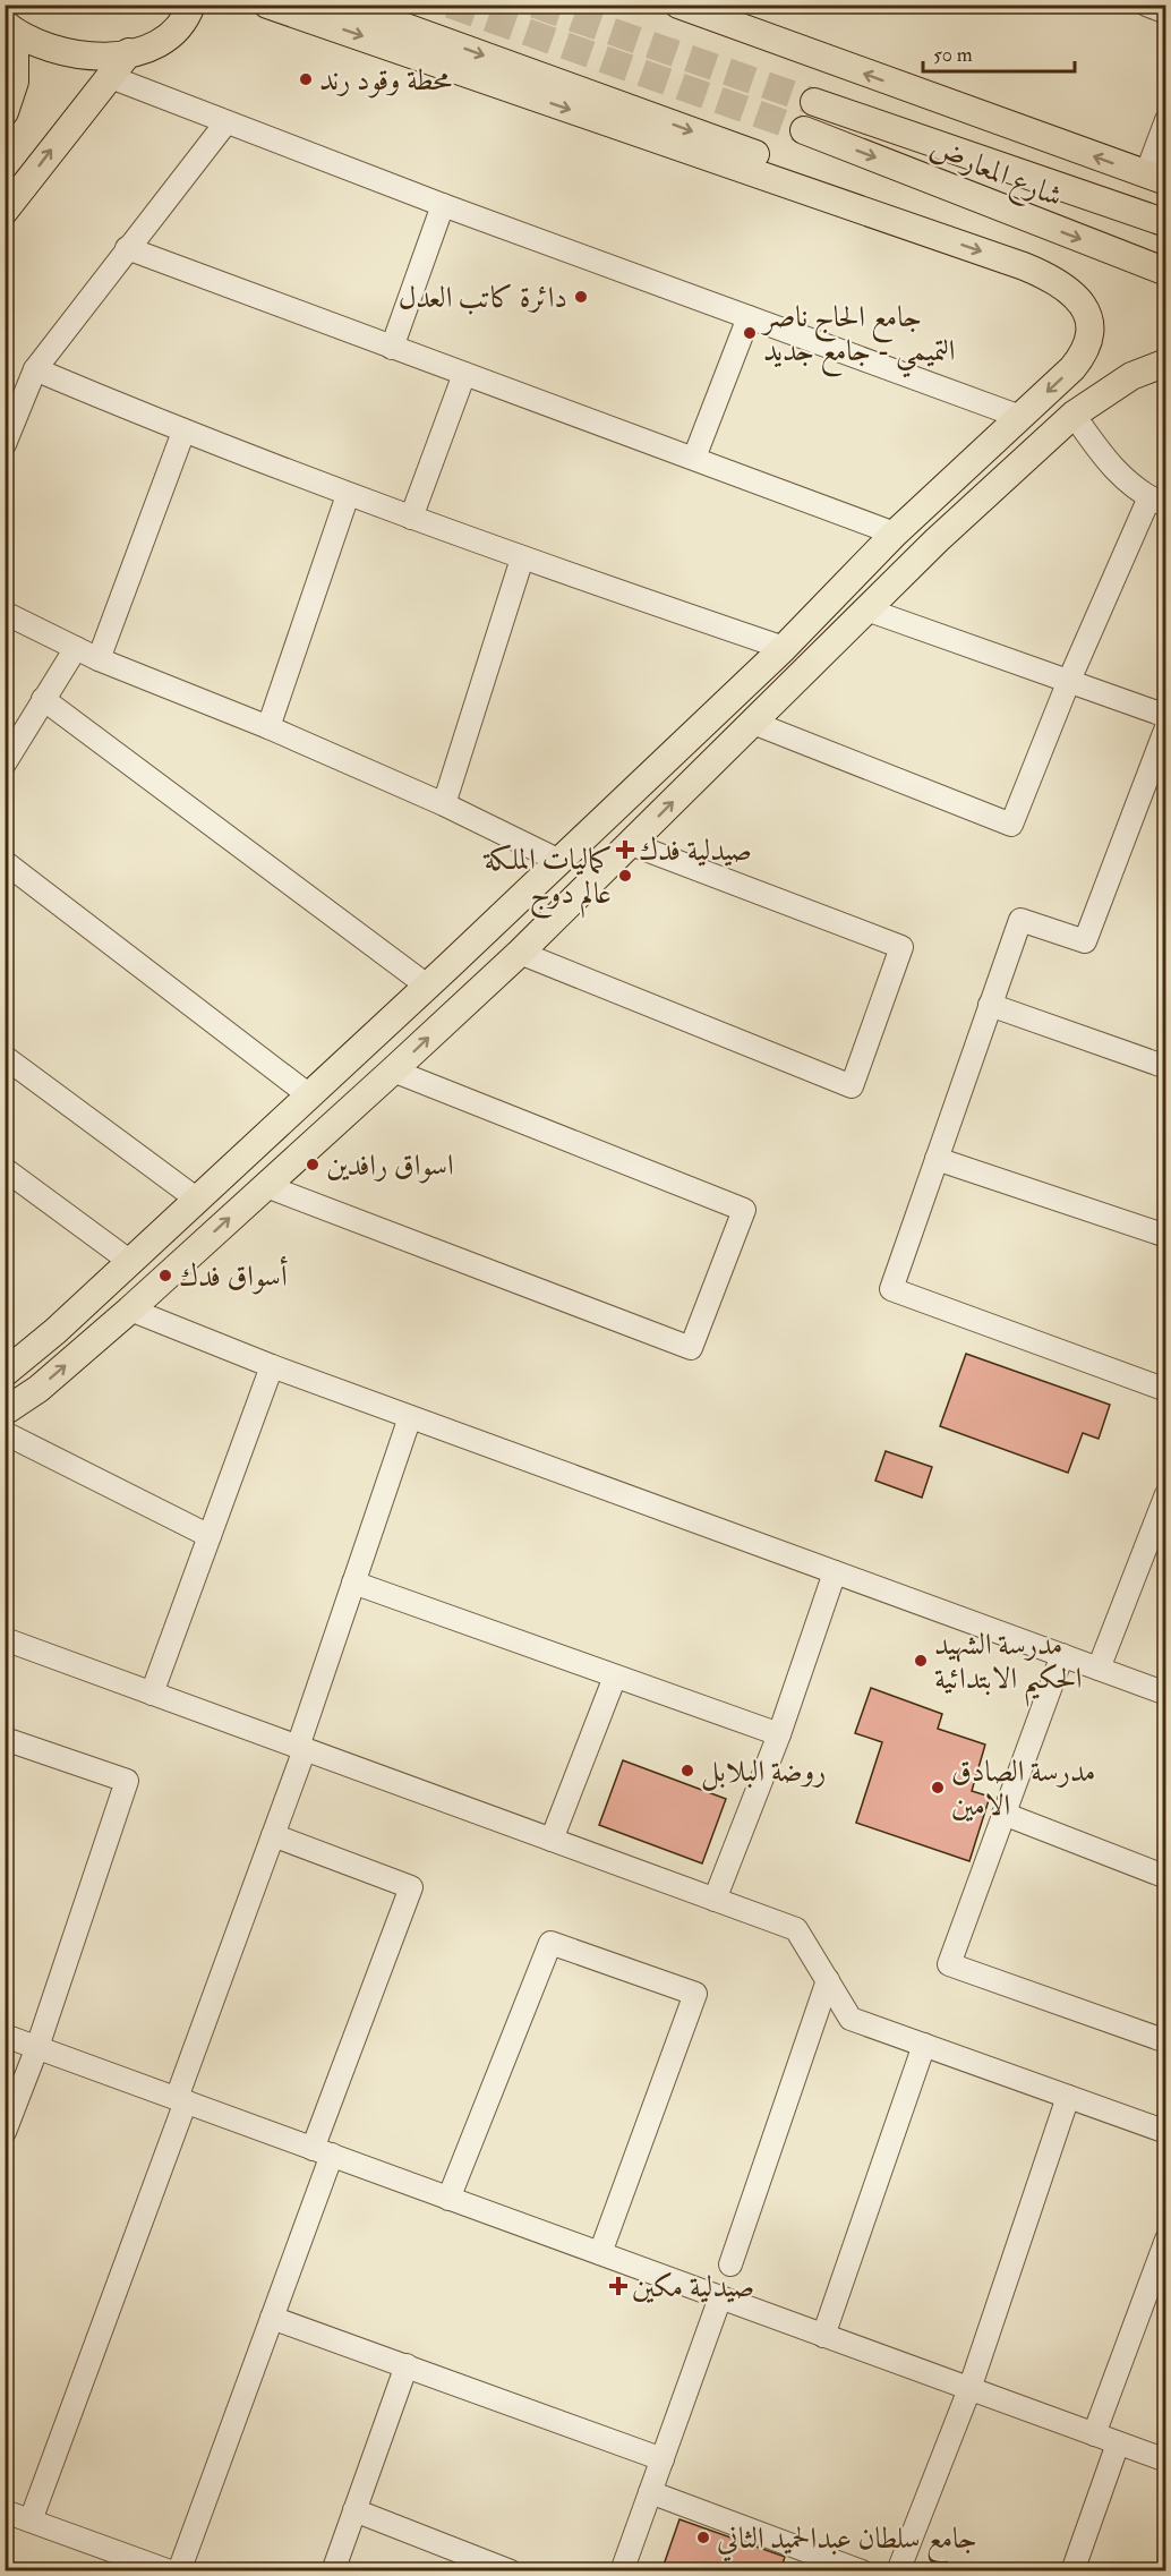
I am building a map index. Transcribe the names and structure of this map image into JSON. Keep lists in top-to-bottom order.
{
  "streets": {
    "main road": ["شارع المعارض"]
  },
  "places": {
    "other": [
      "محطة وقود رند",
      "دائرة كاتب العدل",
      "جامع الحاج ناصر التميمي - جامع جديد",
      "كماليات الملكة عالم دوج",
      "اسواق رافدين",
      "أسواق فدك",
      "مدرسة الشهيد الحكيم الابتدائية",
      "روضة البلابل",
      "مدرسة الصادق الامين",
      "جامع سلطان عبدالحميد الثاني"
    ],
    "health": ["صيدلية فدك", "صيدلية مكين"]
  },
  "scale_bar": "50 m"
}
